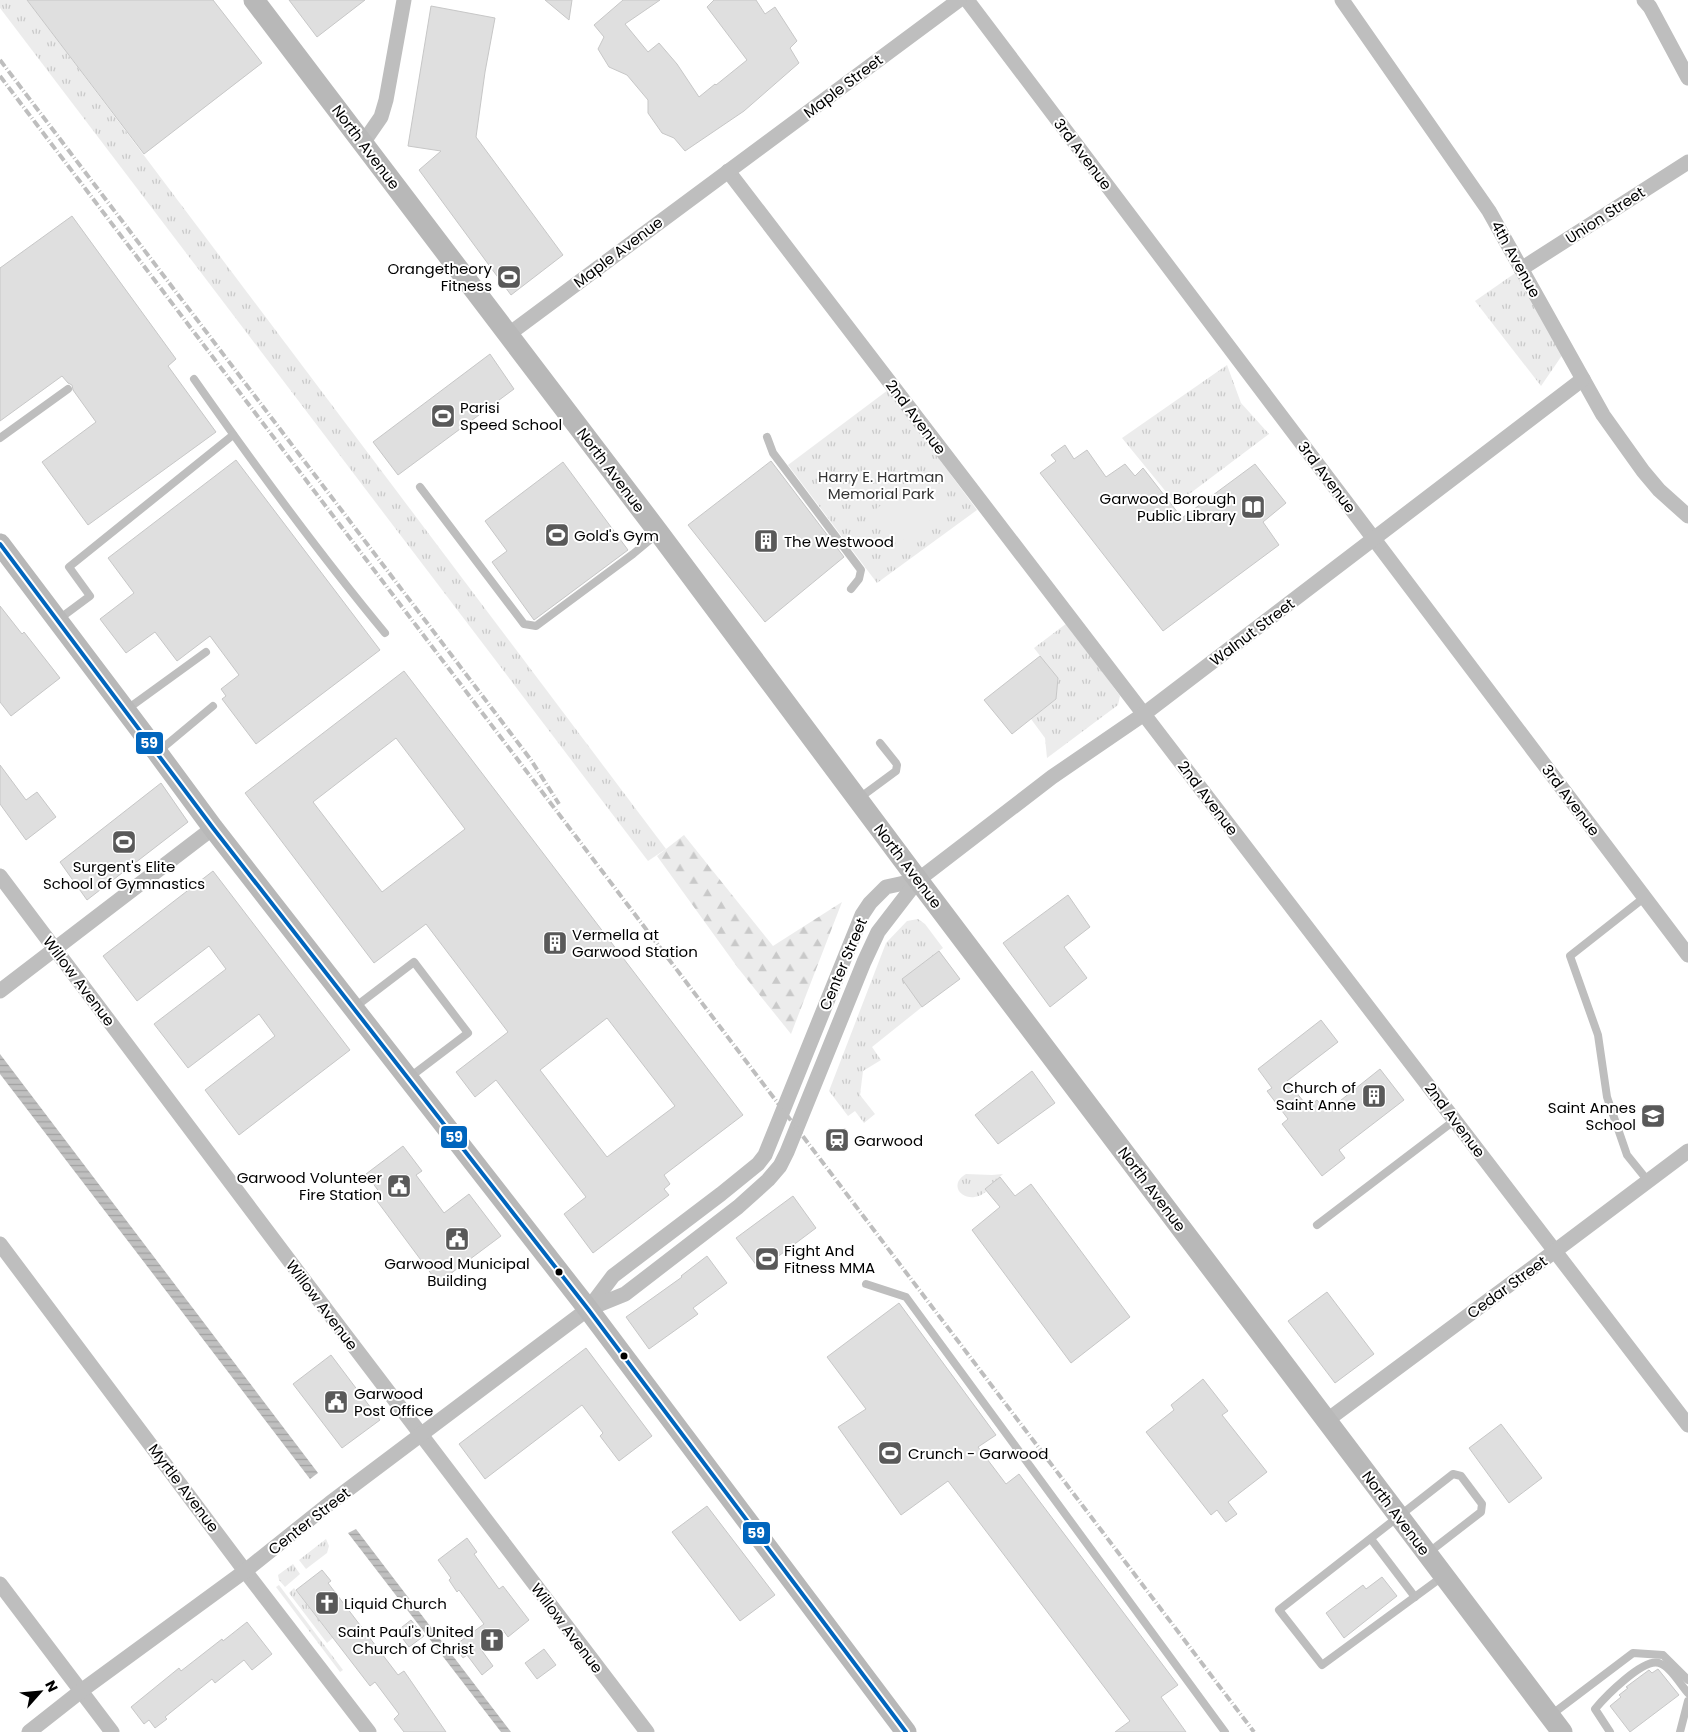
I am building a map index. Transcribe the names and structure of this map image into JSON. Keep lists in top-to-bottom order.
{
  "streets": {
    "main road": ["North Avenue"],
    "street": [
      "Maple Street",
      "3rd Avenue",
      "Union Street",
      "Maple Avenue",
      "4th Avenue",
      "2nd Avenue",
      "Walnut Street",
      "Center Street",
      "Willow Avenue",
      "Cedar Street",
      "Myrtle Avenue"
    ]
  },
  "crossings": [
    ["Maple Street", "Maple Avenue"],
    ["Maple Street", "2nd Avenue"],
    ["North Avenue", "Maple Avenue"],
    ["North Avenue", "Walnut Street"],
    ["North Avenue", "Center Street"],
    ["North Avenue", "Cedar Street"],
    ["3rd Avenue", "Walnut Street"],
    ["Union Street", "4th Avenue"],
    ["Maple Avenue", "2nd Avenue"],
    ["4th Avenue", "Walnut Street"],
    ["2nd Avenue", "Walnut Street"],
    ["2nd Avenue", "Cedar Street"],
    ["Walnut Street", "Center Street"],
    ["Center Street", "Willow Avenue"],
    ["Center Street", "Myrtle Avenue"]
  ],
  "parks": ["Harry E. Hartman Memorial Park"],
  "places": {
    "sports": [
      "Orangetheory Fitness",
      "Parisi Speed School",
      "Gold's Gym",
      "Surgent's Elite School of Gymnastics",
      "Fight And Fitness MMA",
      "Crunch - Garwood"
    ],
    "library": ["Garwood Borough Public Library"],
    "building": ["The Westwood", "Vermella at Garwood Station", "Church of Saint Anne"],
    "school or university": ["Saint Annes School"],
    "station": ["Garwood"],
    "public building": ["Garwood Volunteer Fire Station", "Garwood Municipal Building", "Garwood Post Office"],
    "church": ["Liquid Church", "Saint Paul's United Church of Christ"]
  },
  "lines": ["transit line 59"],
  "north": "top right"
}
